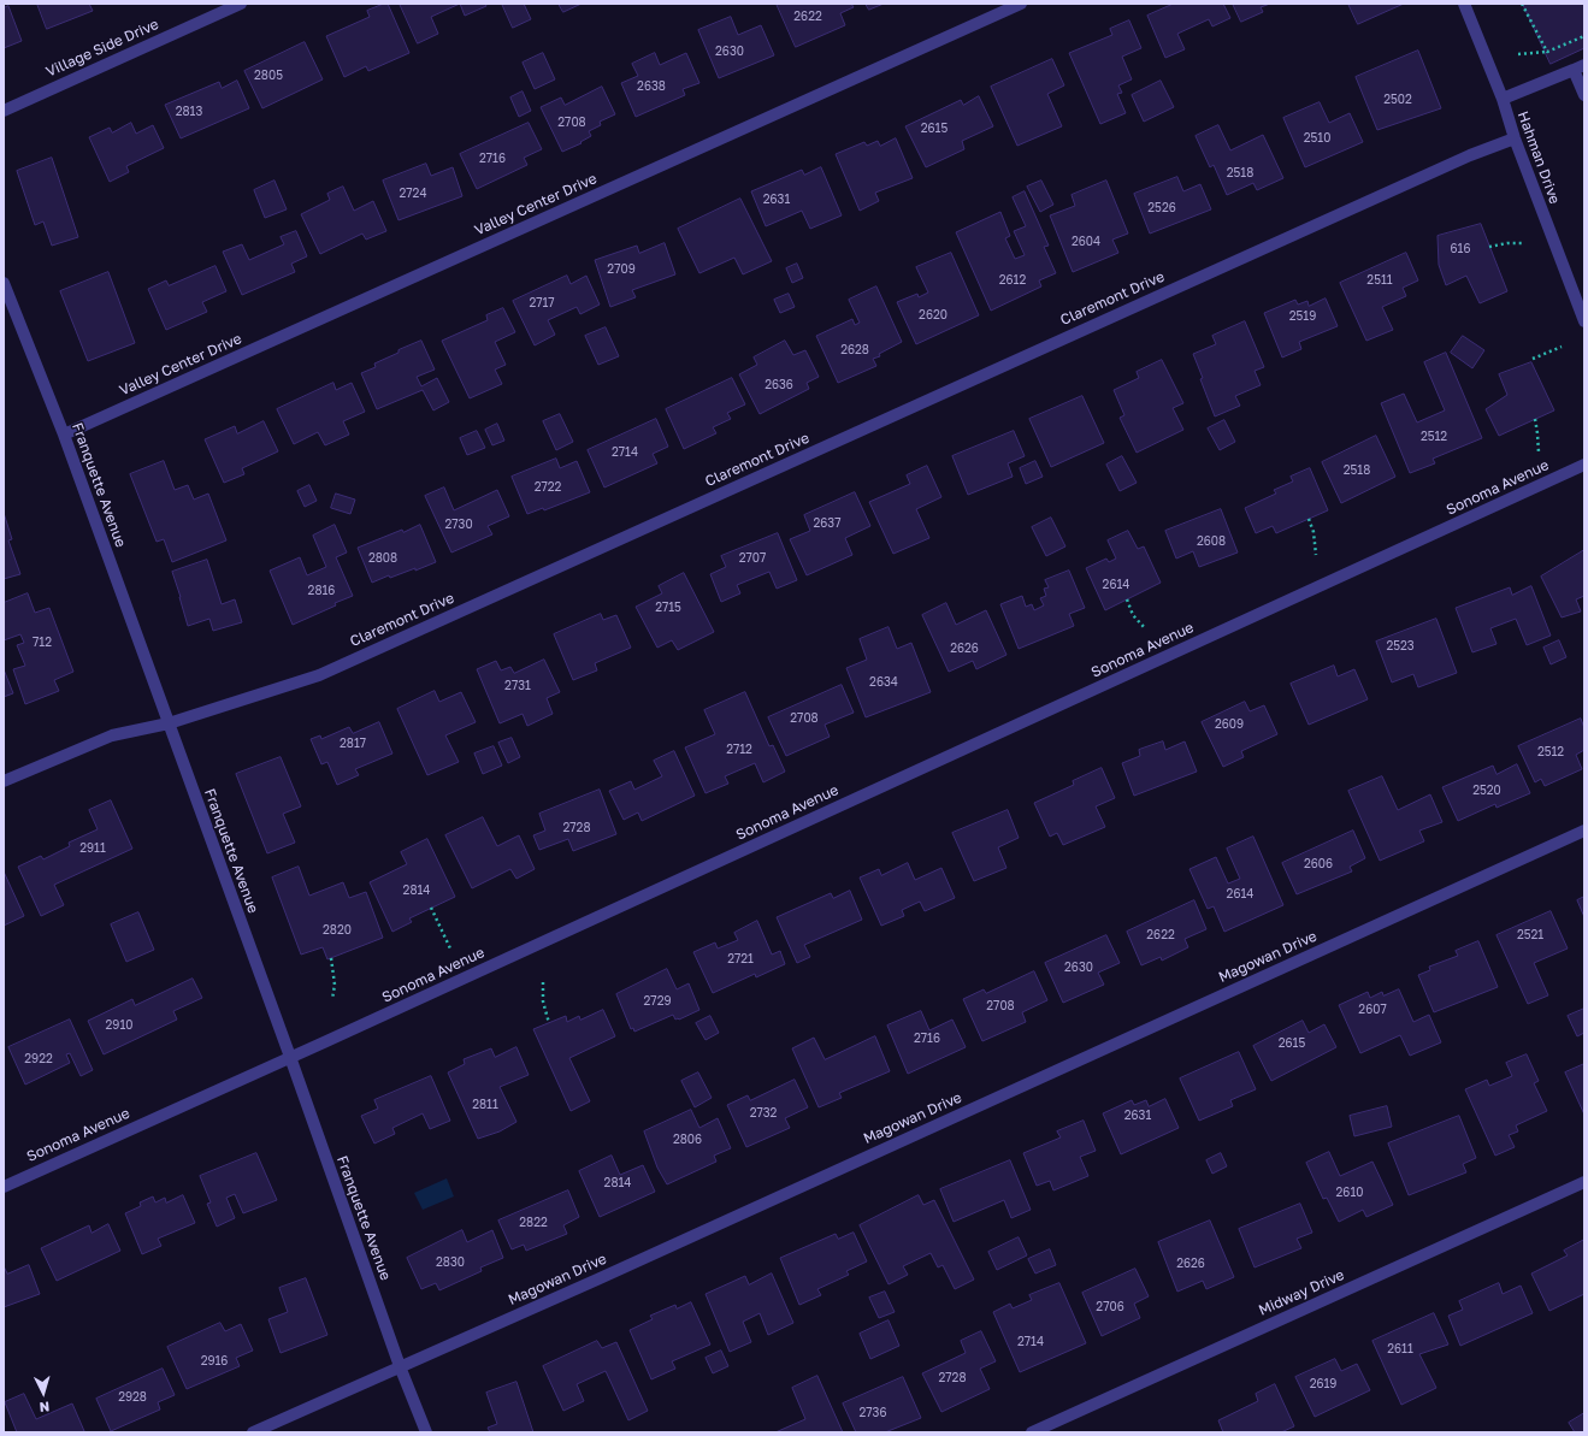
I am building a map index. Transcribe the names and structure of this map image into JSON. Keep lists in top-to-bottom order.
{
  "streets": {
    "street": [
      "Village Side Drive",
      "Hahman Drive",
      "Valley Center Drive",
      "Claremont Drive",
      "Franquette Avenue",
      "Sonoma Avenue",
      "Magowan Drive",
      "Midway Drive"
    ]
  },
  "crossings": [
    ["Hahman Drive", "Claremont Drive"],
    ["Valley Center Drive", "Franquette Avenue"],
    ["Claremont Drive", "Franquette Avenue"],
    ["Franquette Avenue", "Sonoma Avenue"],
    ["Franquette Avenue", "Magowan Drive"]
  ],
  "house_numbers": [
    "2622",
    "2630",
    "2805",
    "2638",
    "2502",
    "2813",
    "2708",
    "2615",
    "2510",
    "2716",
    "2518",
    "2724",
    "2631",
    "2526",
    "2604",
    "616",
    "2709",
    "2612",
    "2511",
    "2717",
    "2620",
    "2519",
    "2628",
    "2636",
    "2512",
    "2714",
    "2518",
    "2722",
    "2637",
    "2730",
    "2608",
    "2808",
    "2707",
    "2614",
    "2816",
    "2715",
    "712",
    "2523",
    "2626",
    "2634",
    "2731",
    "2708",
    "2609",
    "2817",
    "2712",
    "2512",
    "2520",
    "2728",
    "2911",
    "2606",
    "2814",
    "2614",
    "2820",
    "2622",
    "2521",
    "2721",
    "2630",
    "2729",
    "2708",
    "2607",
    "2910",
    "2716",
    "2615",
    "2922",
    "2811",
    "2732",
    "2631",
    "2806",
    "2814",
    "2610",
    "2822",
    "2830",
    "2626",
    "2706",
    "2714",
    "2611",
    "2916",
    "2728",
    "2619",
    "2928",
    "2736"
  ],
  "north": "bottom"
}
